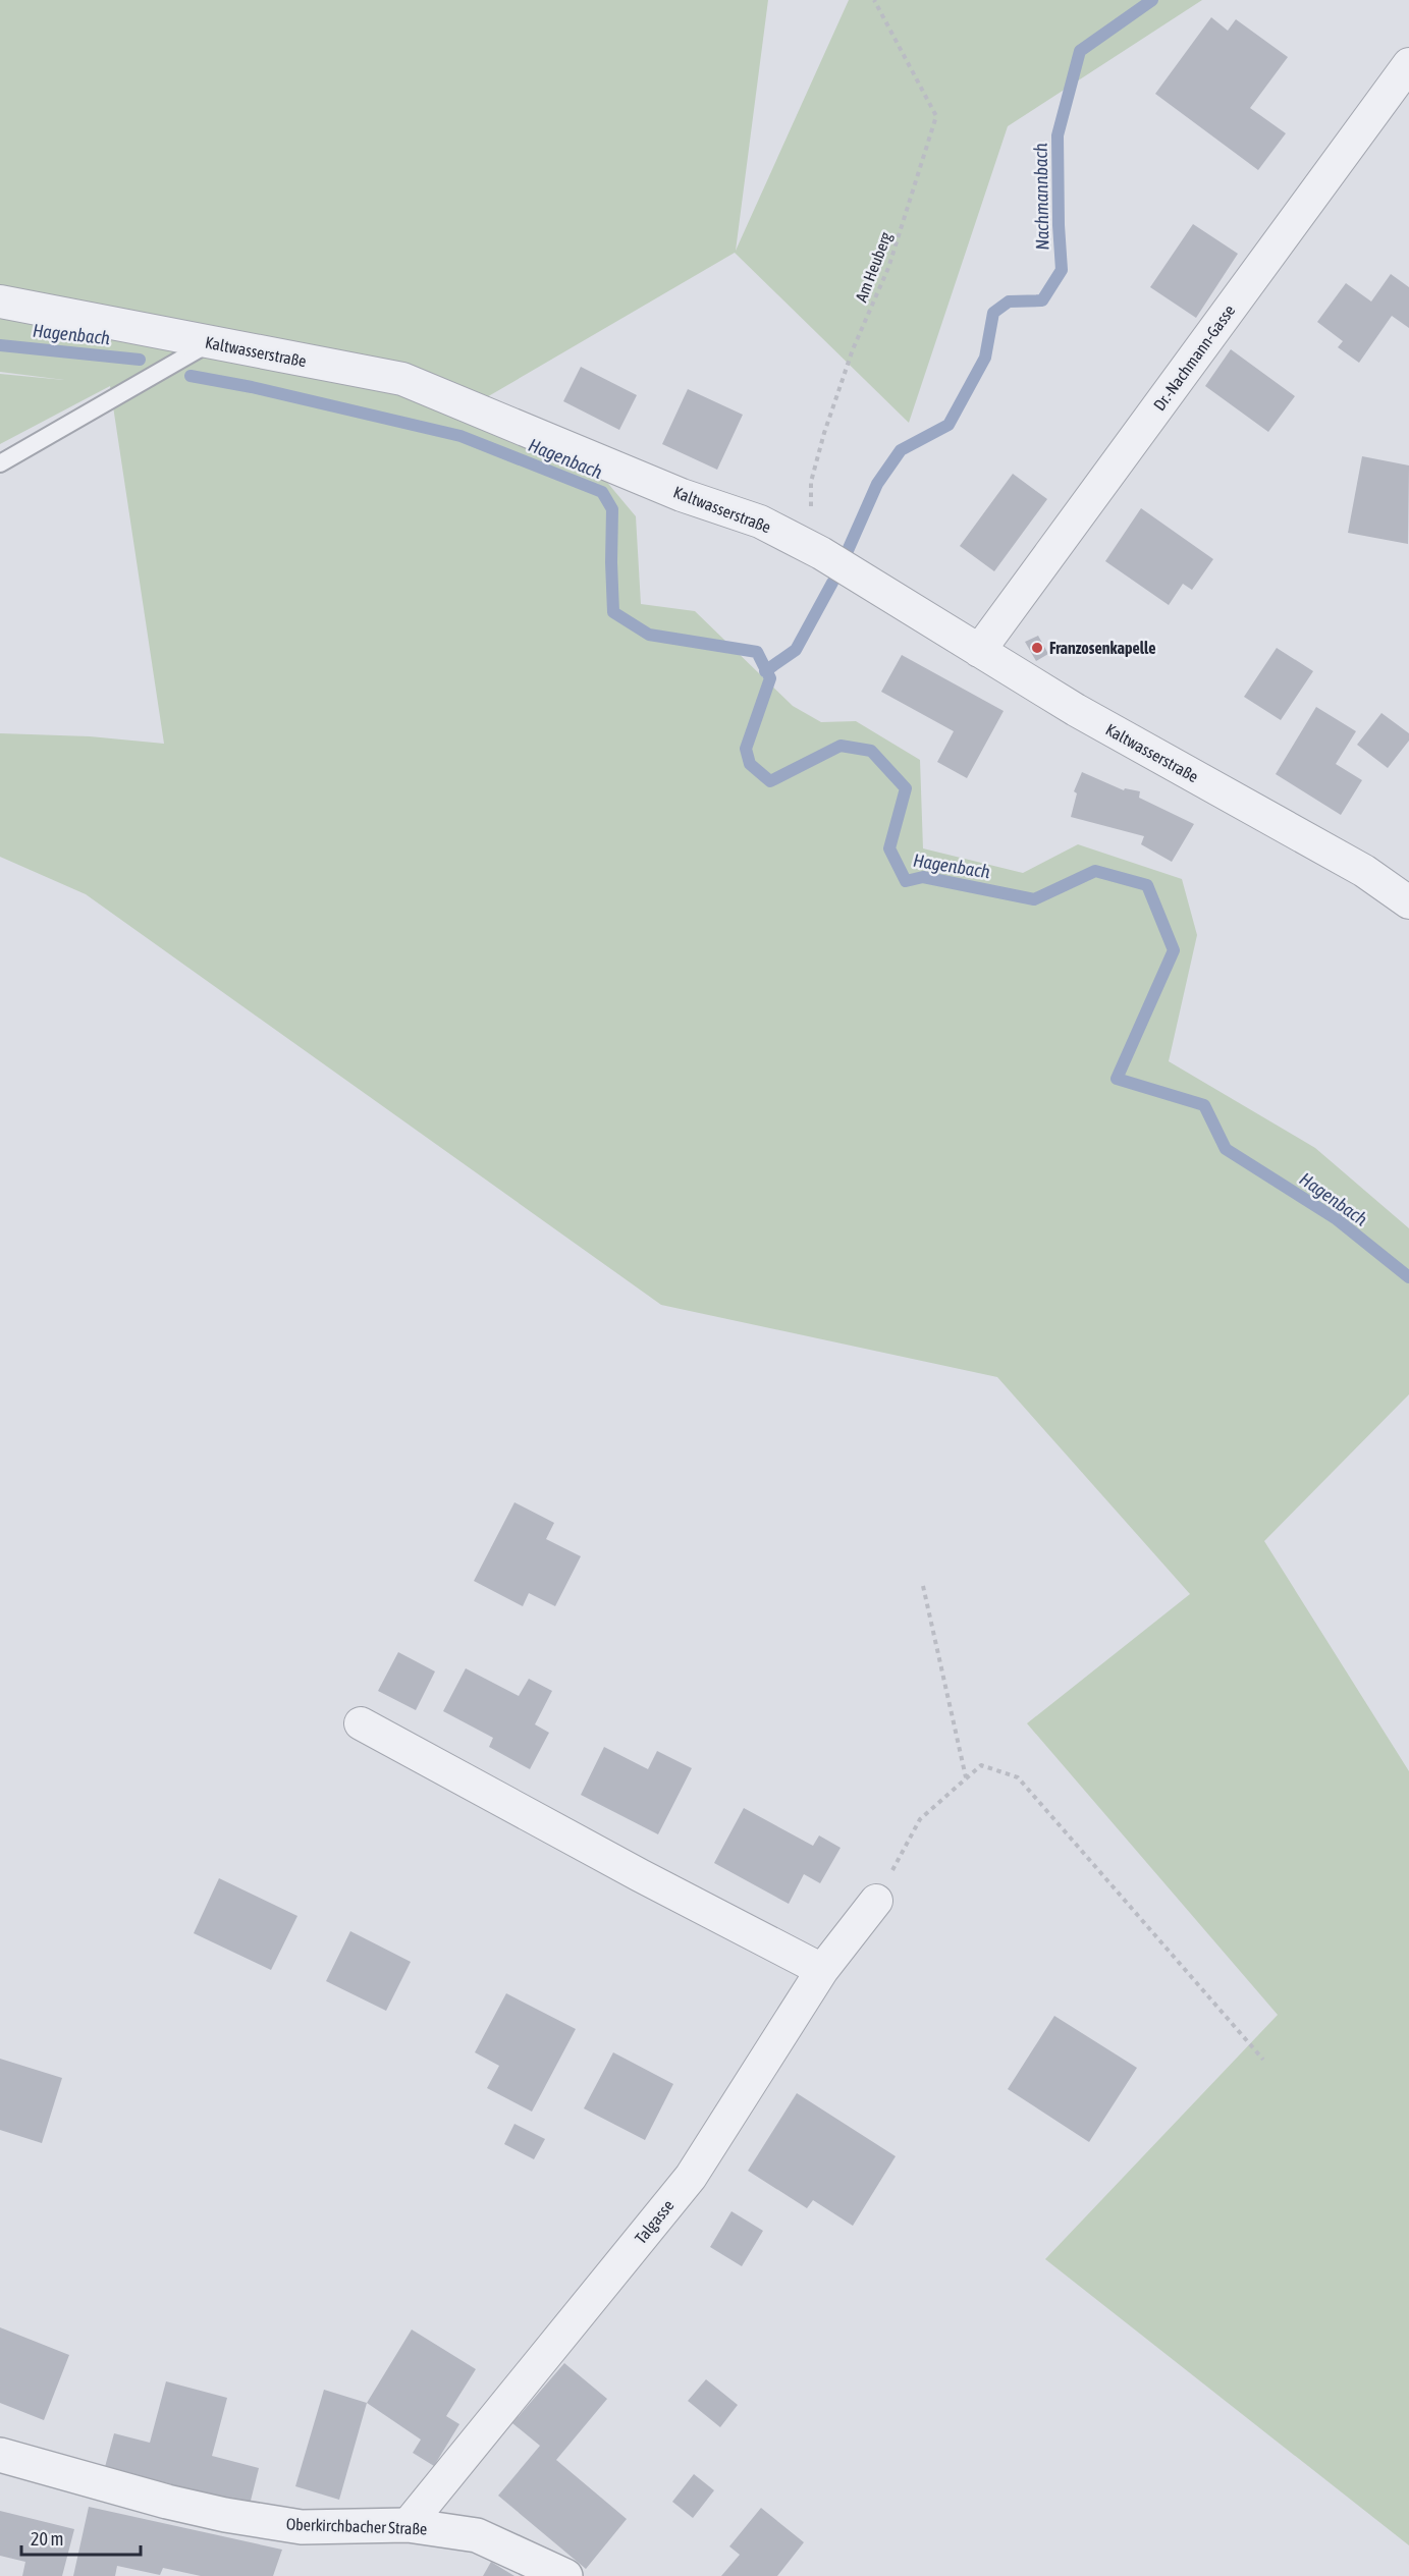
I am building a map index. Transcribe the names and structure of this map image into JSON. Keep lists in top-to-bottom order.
{
  "streets": {
    "street": [
      "Kaltwasserstraße",
      "Dr.-Nachmann-Gasse",
      "Talgasse",
      "Oberkirchbacher Straße"
    ],
    "path": ["Am Heuberg"]
  },
  "crossings": [
    ["Am Heuberg", "Kaltwasserstraße"],
    ["Kaltwasserstraße", "Dr.-Nachmann-Gasse"],
    ["Talgasse", "Oberkirchbacher Straße"]
  ],
  "water": ["Nachmannbach", "Hagenbach"],
  "places": ["Franzosenkapelle"],
  "scale_bar": "20 m"
}
